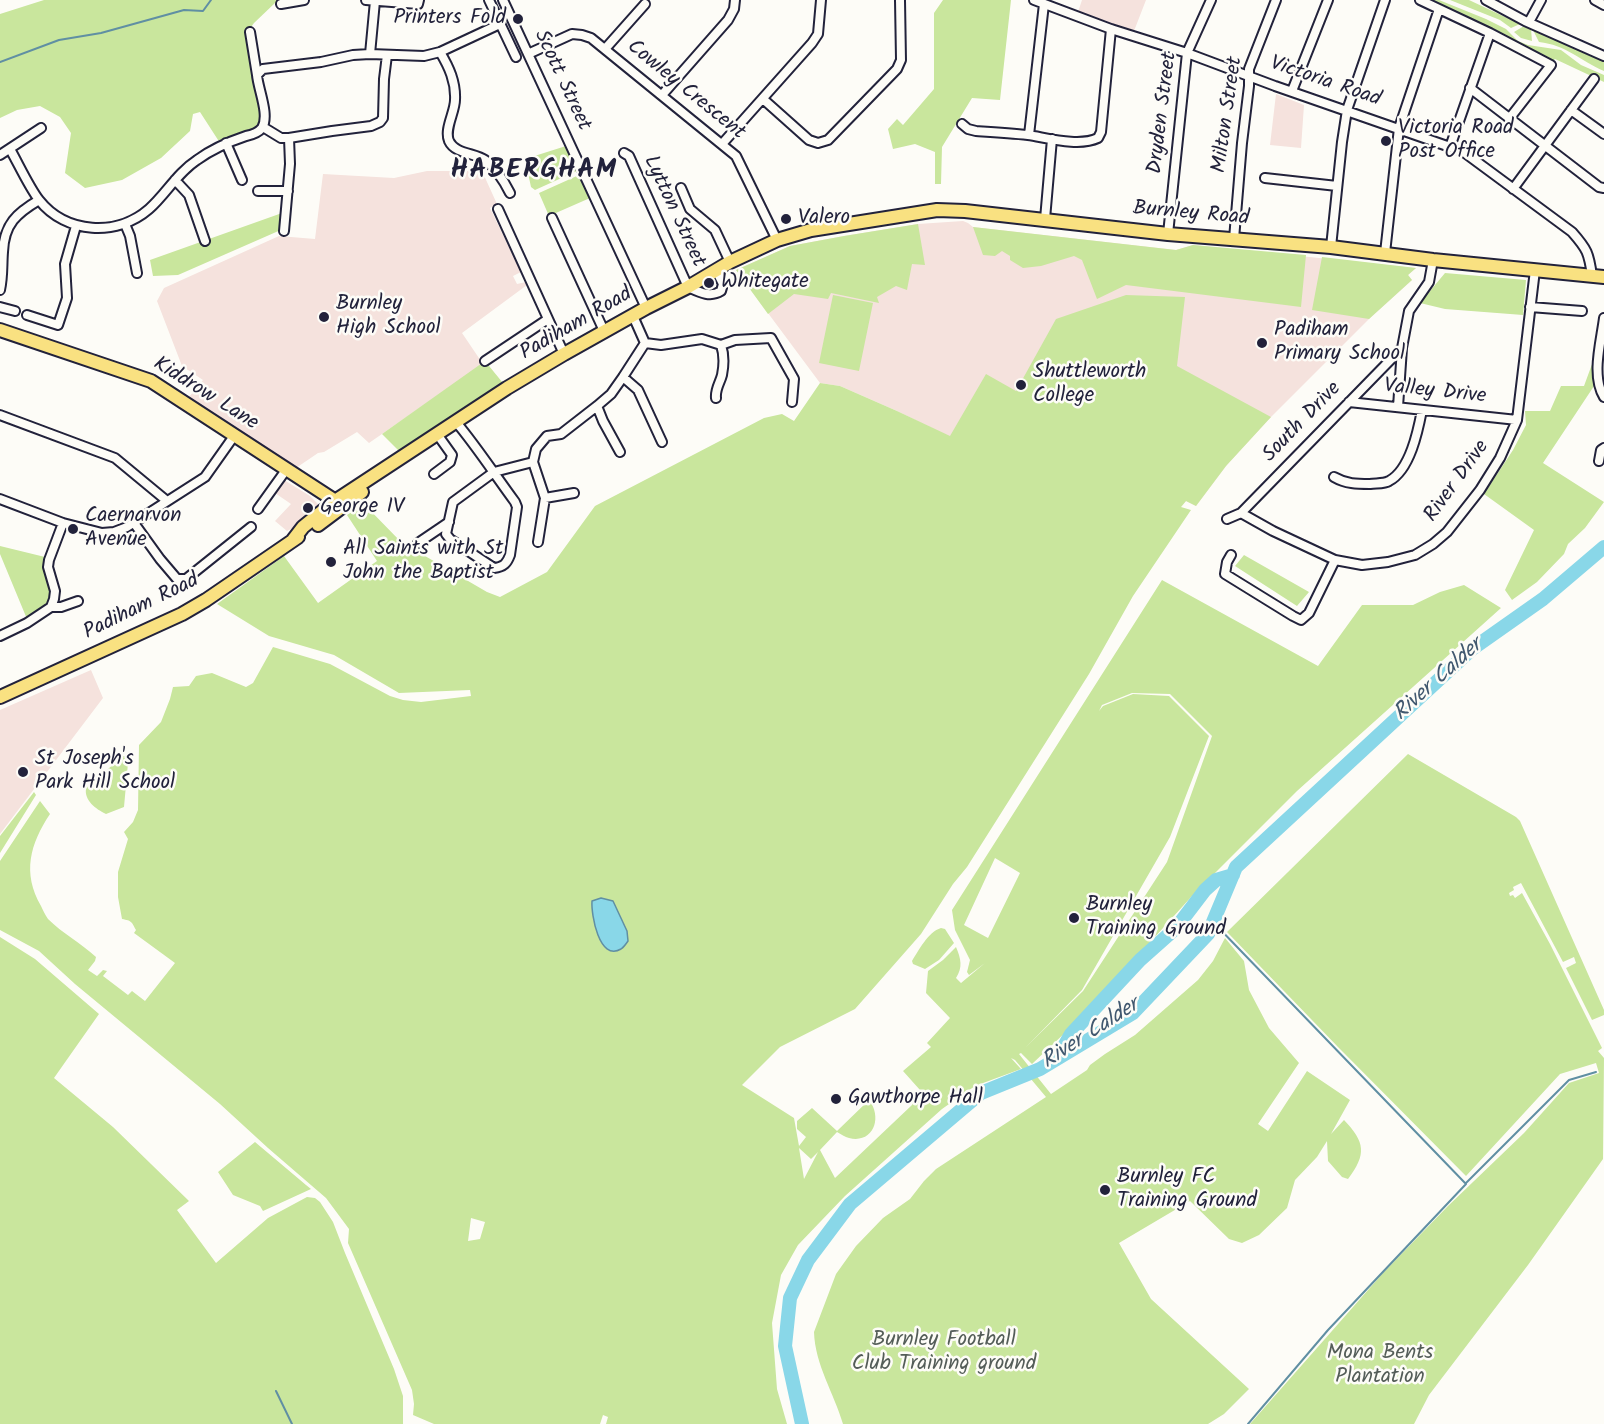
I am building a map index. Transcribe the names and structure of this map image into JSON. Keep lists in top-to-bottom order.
{
  "streets": {
    "main road": ["Burnley Road", "Padiham Road", "Kiddrow Lane"],
    "street": [
      "Scott Street",
      "Victoria Road",
      "Cowley Crescent",
      "Dryden Street",
      "Milton Street",
      "Lytton Street",
      "Valley Drive",
      "South Drive",
      "River Drive"
    ]
  },
  "crossings": [
    ["Scott Street", "Cowley Crescent"],
    ["Scott Street", "Padiham Road"],
    ["Victoria Road", "Dryden Street"],
    ["Victoria Road", "Milton Street"],
    ["Victoria Road", "Burnley Road"],
    ["Cowley Crescent", "Burnley Road"],
    ["Cowley Crescent", "Padiham Road"],
    ["Dryden Street", "Burnley Road"],
    ["Milton Street", "Burnley Road"],
    ["Lytton Street", "Padiham Road"],
    ["Burnley Road", "Padiham Road"],
    ["Burnley Road", "River Drive"],
    ["Padiham Road", "Kiddrow Lane"],
    ["Valley Drive", "South Drive"],
    ["Valley Drive", "River Drive"],
    ["South Drive", "River Drive"]
  ],
  "districts": ["HABERGHAM"],
  "water": ["River Calder"],
  "parks": ["Burnley Football Club Training ground", "Mona Bents Plantation"],
  "places": [
    "Printers Fold",
    "Victoria Road Post Office",
    "Valero",
    "Whitegate",
    "Burnley High School",
    "Padiham Primary School",
    "Shuttleworth College",
    "George IV",
    "Caernarvon Avenue",
    "All Saints with St John the Baptist",
    "St Joseph's Park Hill School",
    "Burnley Training Ground",
    "Gawthorpe Hall",
    "Burnley FC Training Ground"
  ]
}
